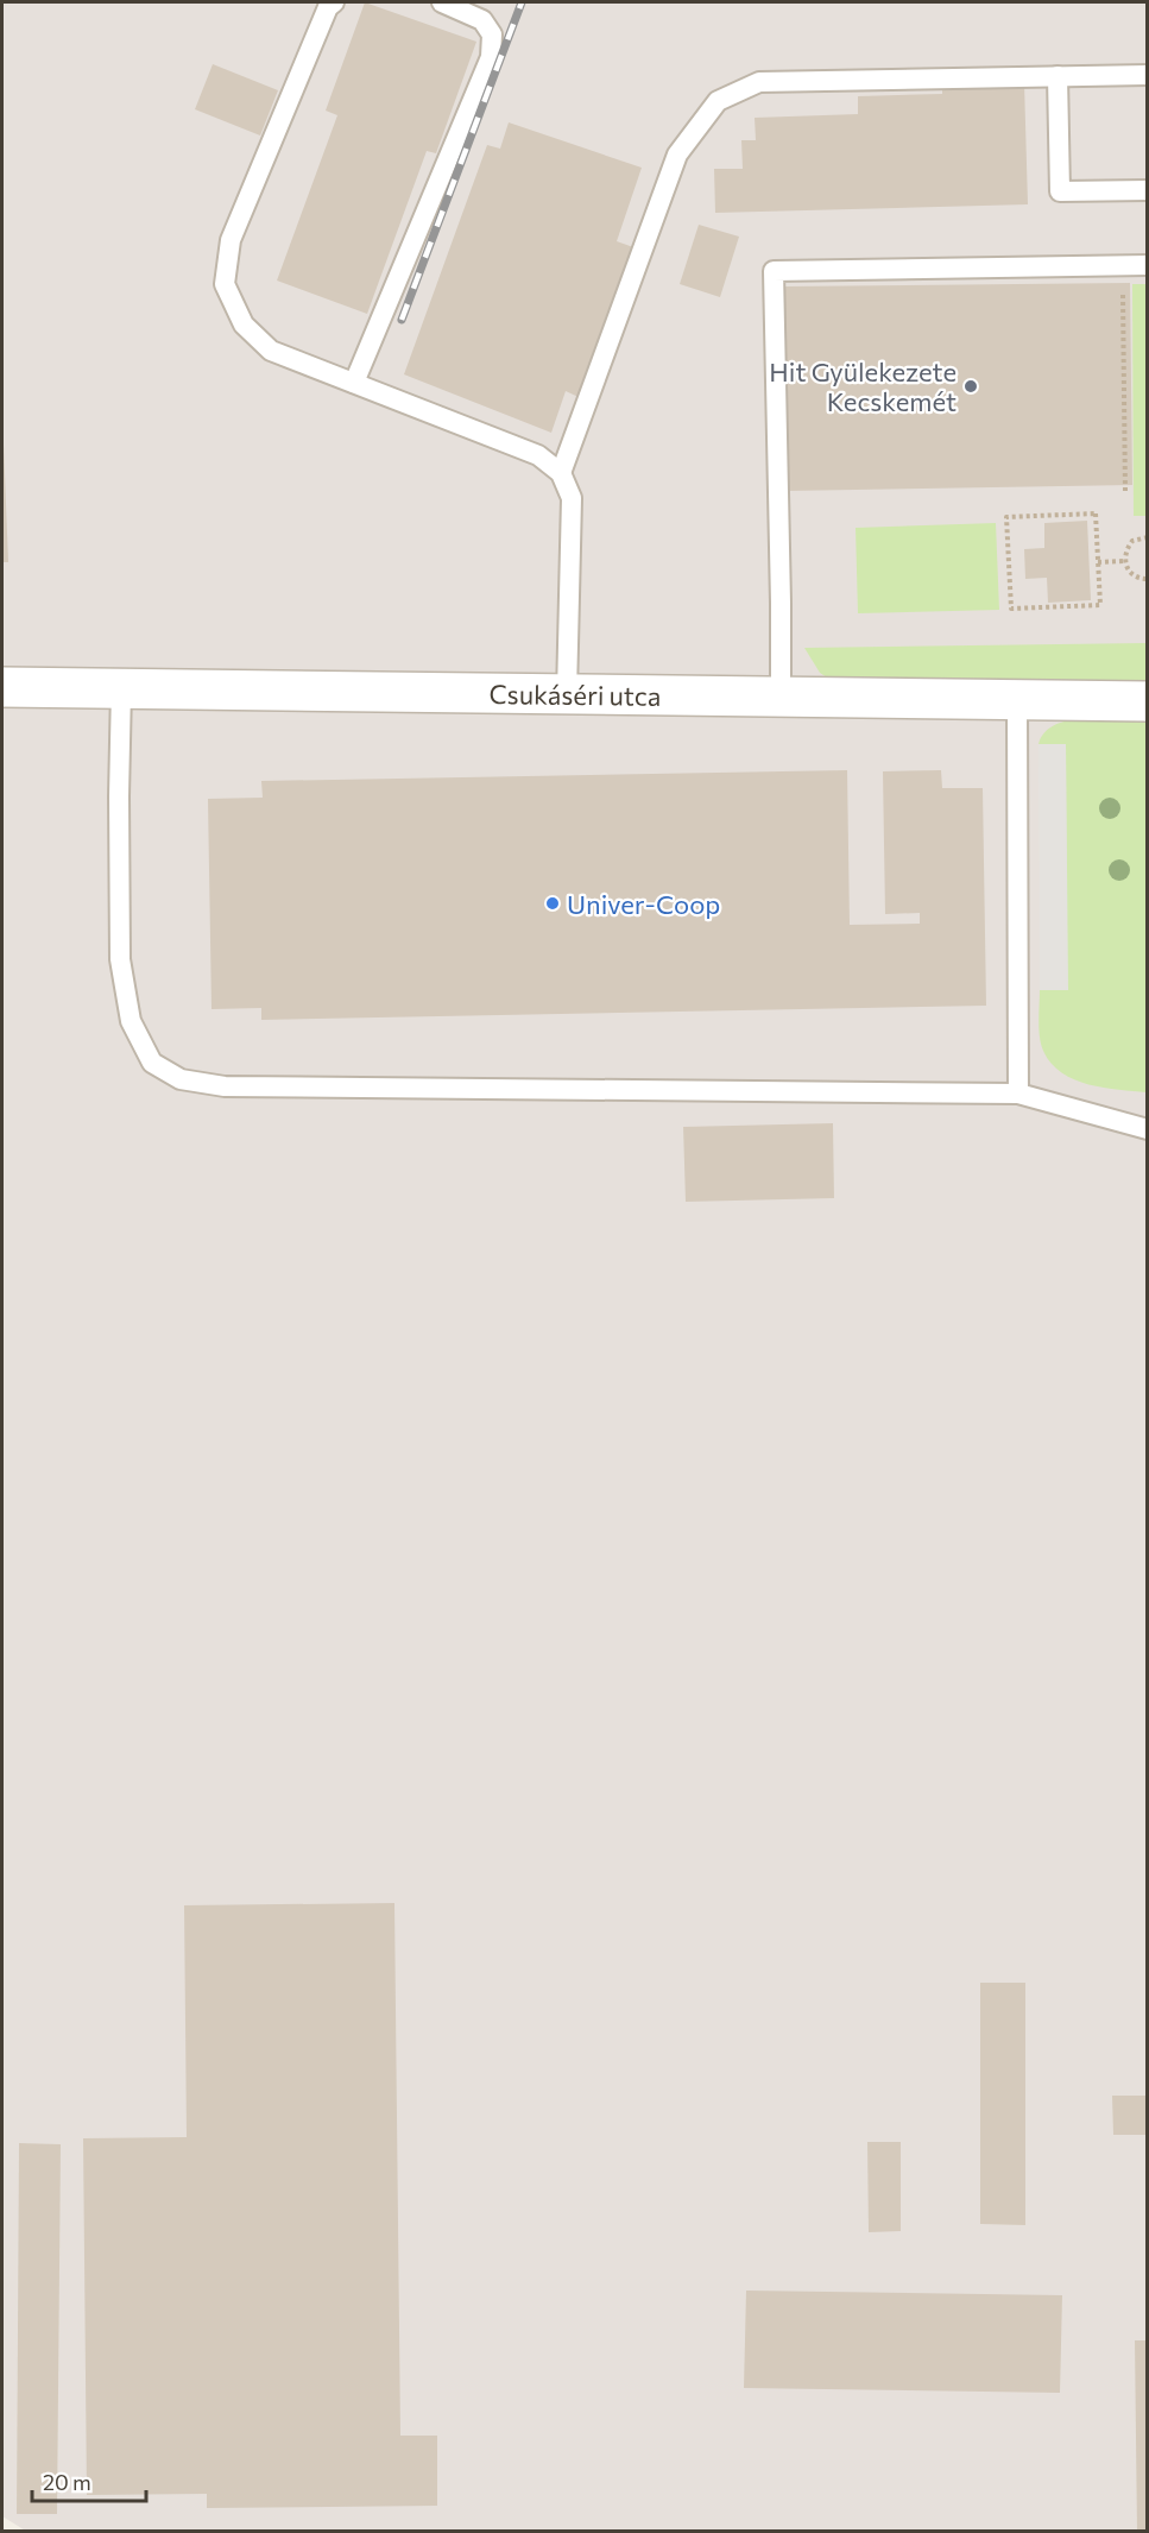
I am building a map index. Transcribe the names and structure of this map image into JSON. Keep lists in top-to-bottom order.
{
  "streets": {
    "street": ["Csukáséri utca"]
  },
  "places": ["Hit Gyülekezete Kecskemét", "Univer-Coop"],
  "scale_bar": "20 m"
}
